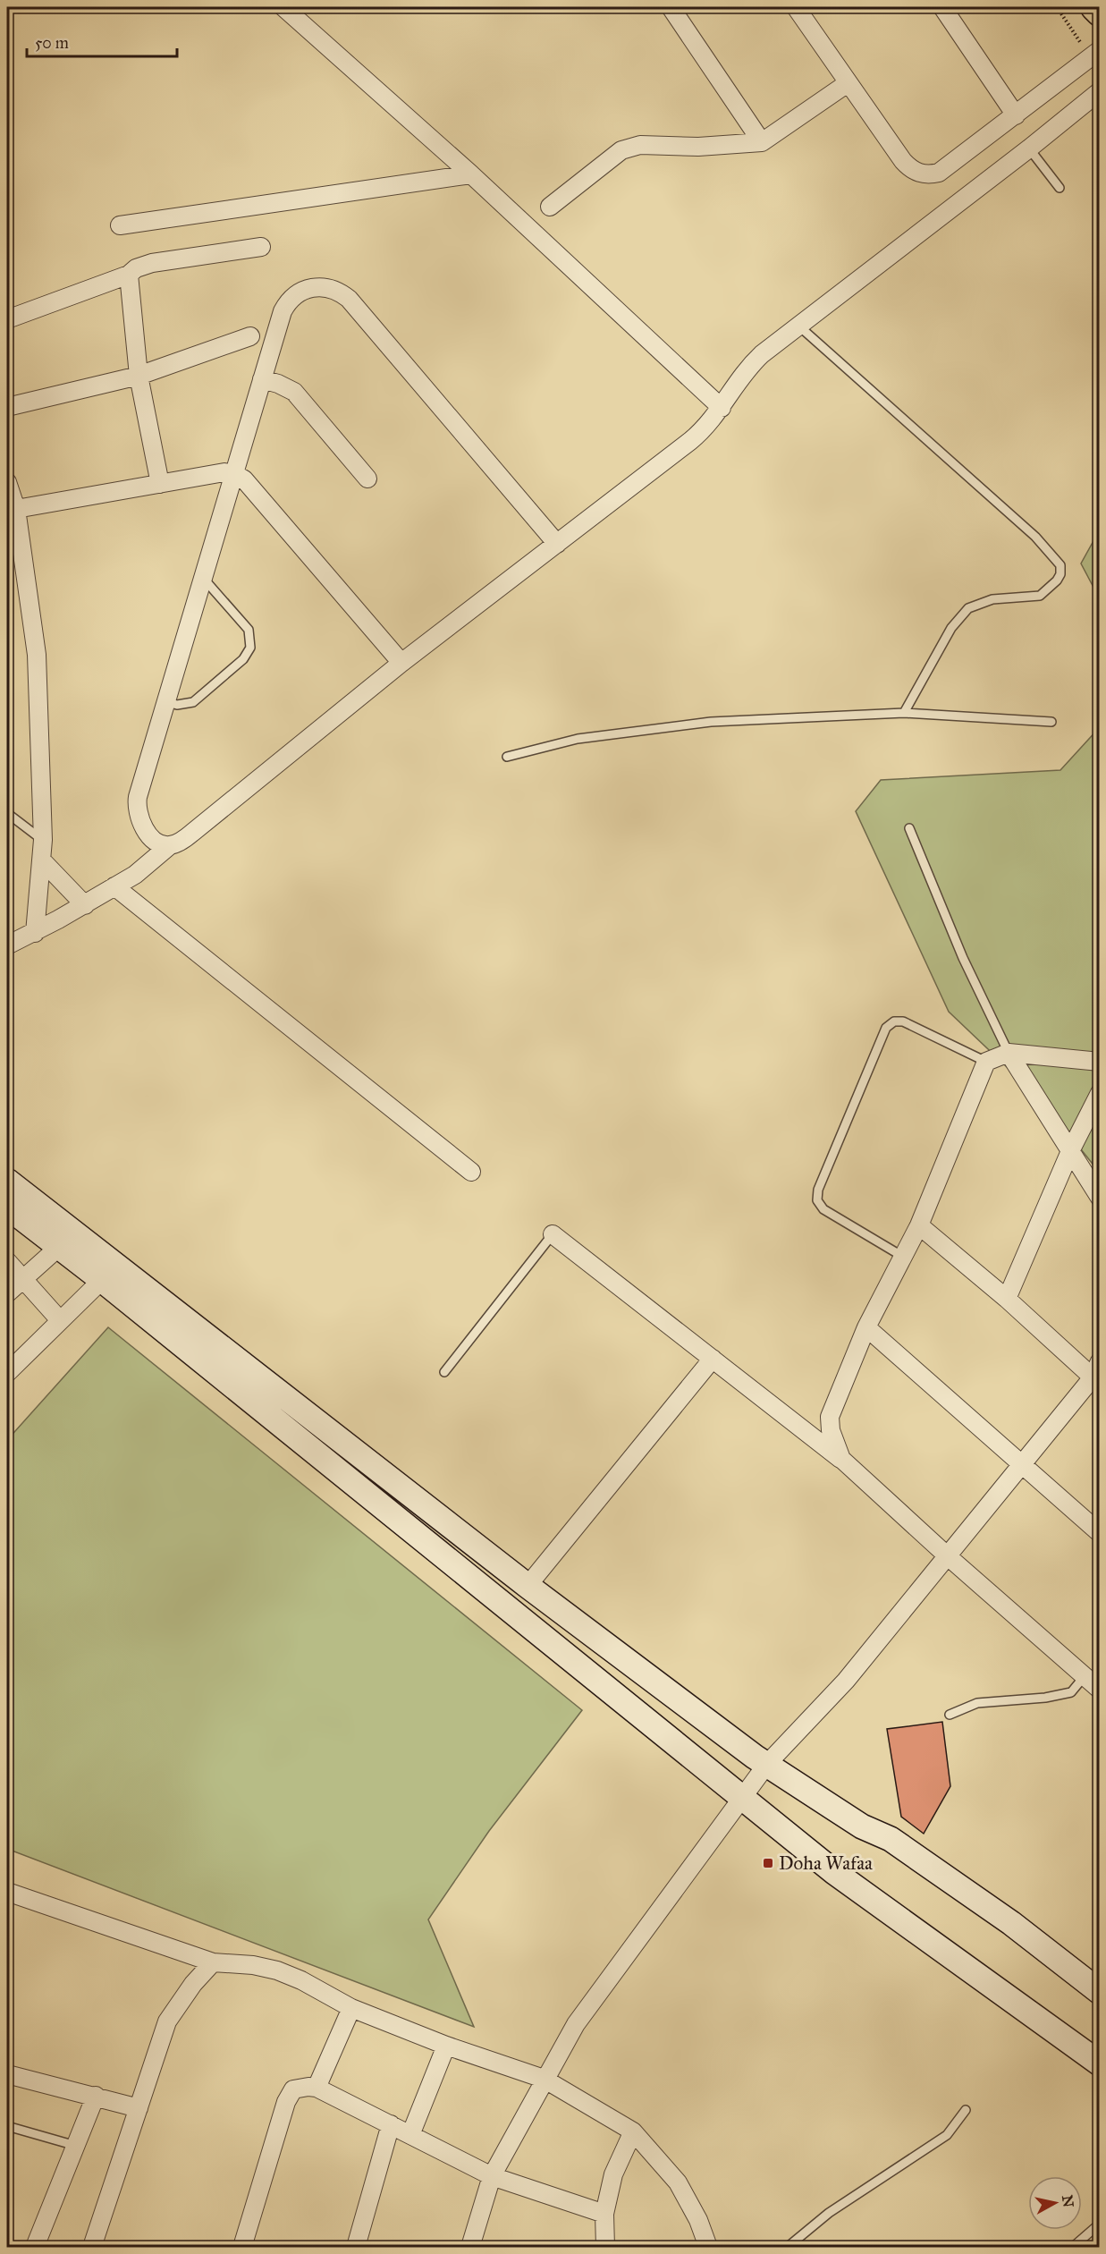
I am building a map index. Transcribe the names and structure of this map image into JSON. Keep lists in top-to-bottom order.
{
  "places": {
    "transit": ["Doha Wafaa"]
  },
  "scale_bar": "50 m",
  "north": "right"
}
